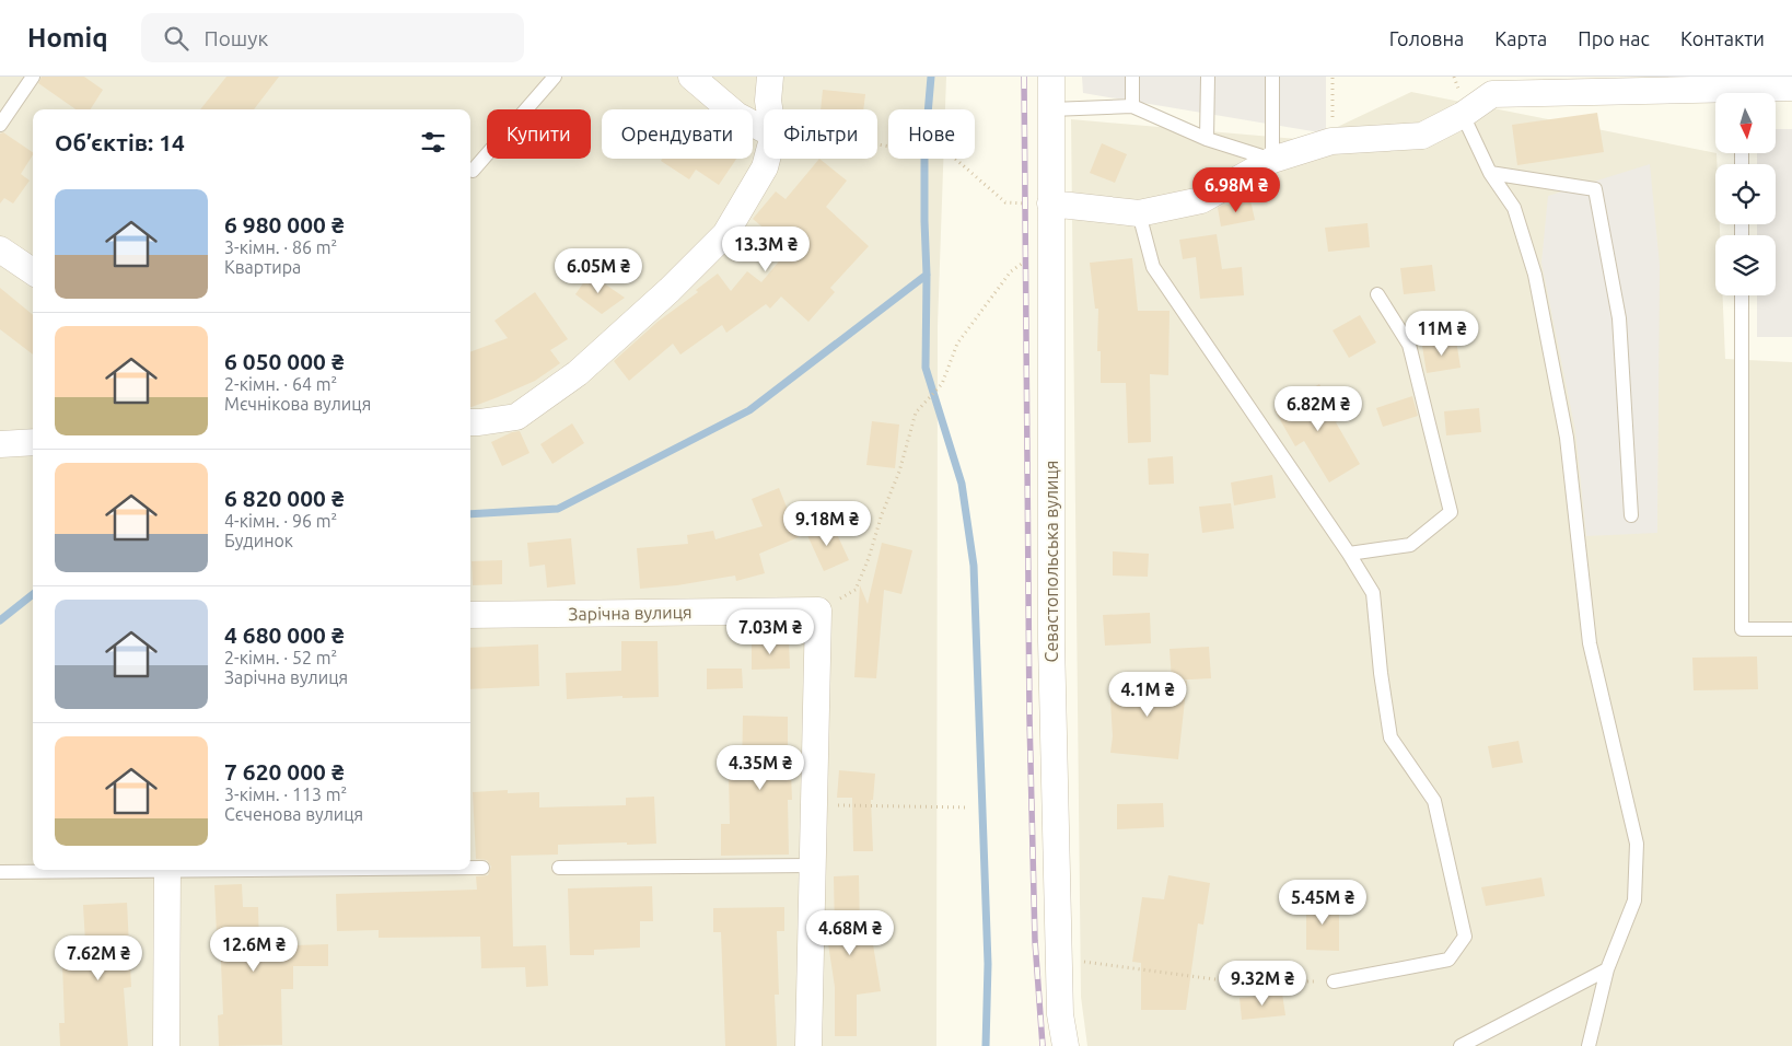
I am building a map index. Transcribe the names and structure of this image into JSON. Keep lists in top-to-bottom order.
{
  "streets": {
    "street": ["Севастопольська вулиця", "Зарічна вулиця"]
  },
  "north": "bottom",
  "page": {
    "header": "Homiq",
    "search": "Пошук",
    "nav": [
      "Головна",
      "Карта",
      "Про нас",
      "Контакти"
    ],
    "chip": [
      "Купити",
      "Орендувати",
      "Фільтри",
      "Нове"
    ],
    "heading": "Об’єктів: 14",
    "price": [
      "6.98M ₴",
      "13.3M ₴",
      "6.05M ₴",
      "11M ₴",
      "6.82M ₴",
      "9.18M ₴",
      "7.03M ₴",
      "4.1M ₴",
      "4.35M ₴",
      "5.45M ₴",
      "4.68M ₴",
      "12.6M ₴",
      "7.62M ₴",
      "9.32M ₴"
    ],
    "list": [
      {
        "name": "6 980 000 ₴",
        "note": "3-кімн. · 86 m² · Квартира"
      },
      {
        "name": "6 050 000 ₴",
        "note": "2-кімн. · 64 m² · Мєчнікова вулиця"
      },
      {
        "name": "6 820 000 ₴",
        "note": "4-кімн. · 96 m² · Будинок"
      },
      {
        "name": "4 680 000 ₴",
        "note": "2-кімн. · 52 m² · Зарічна вулиця"
      },
      {
        "name": "7 620 000 ₴",
        "note": "3-кімн. · 113 m² · Сєченова вулиця"
      }
    ]
  }
}
